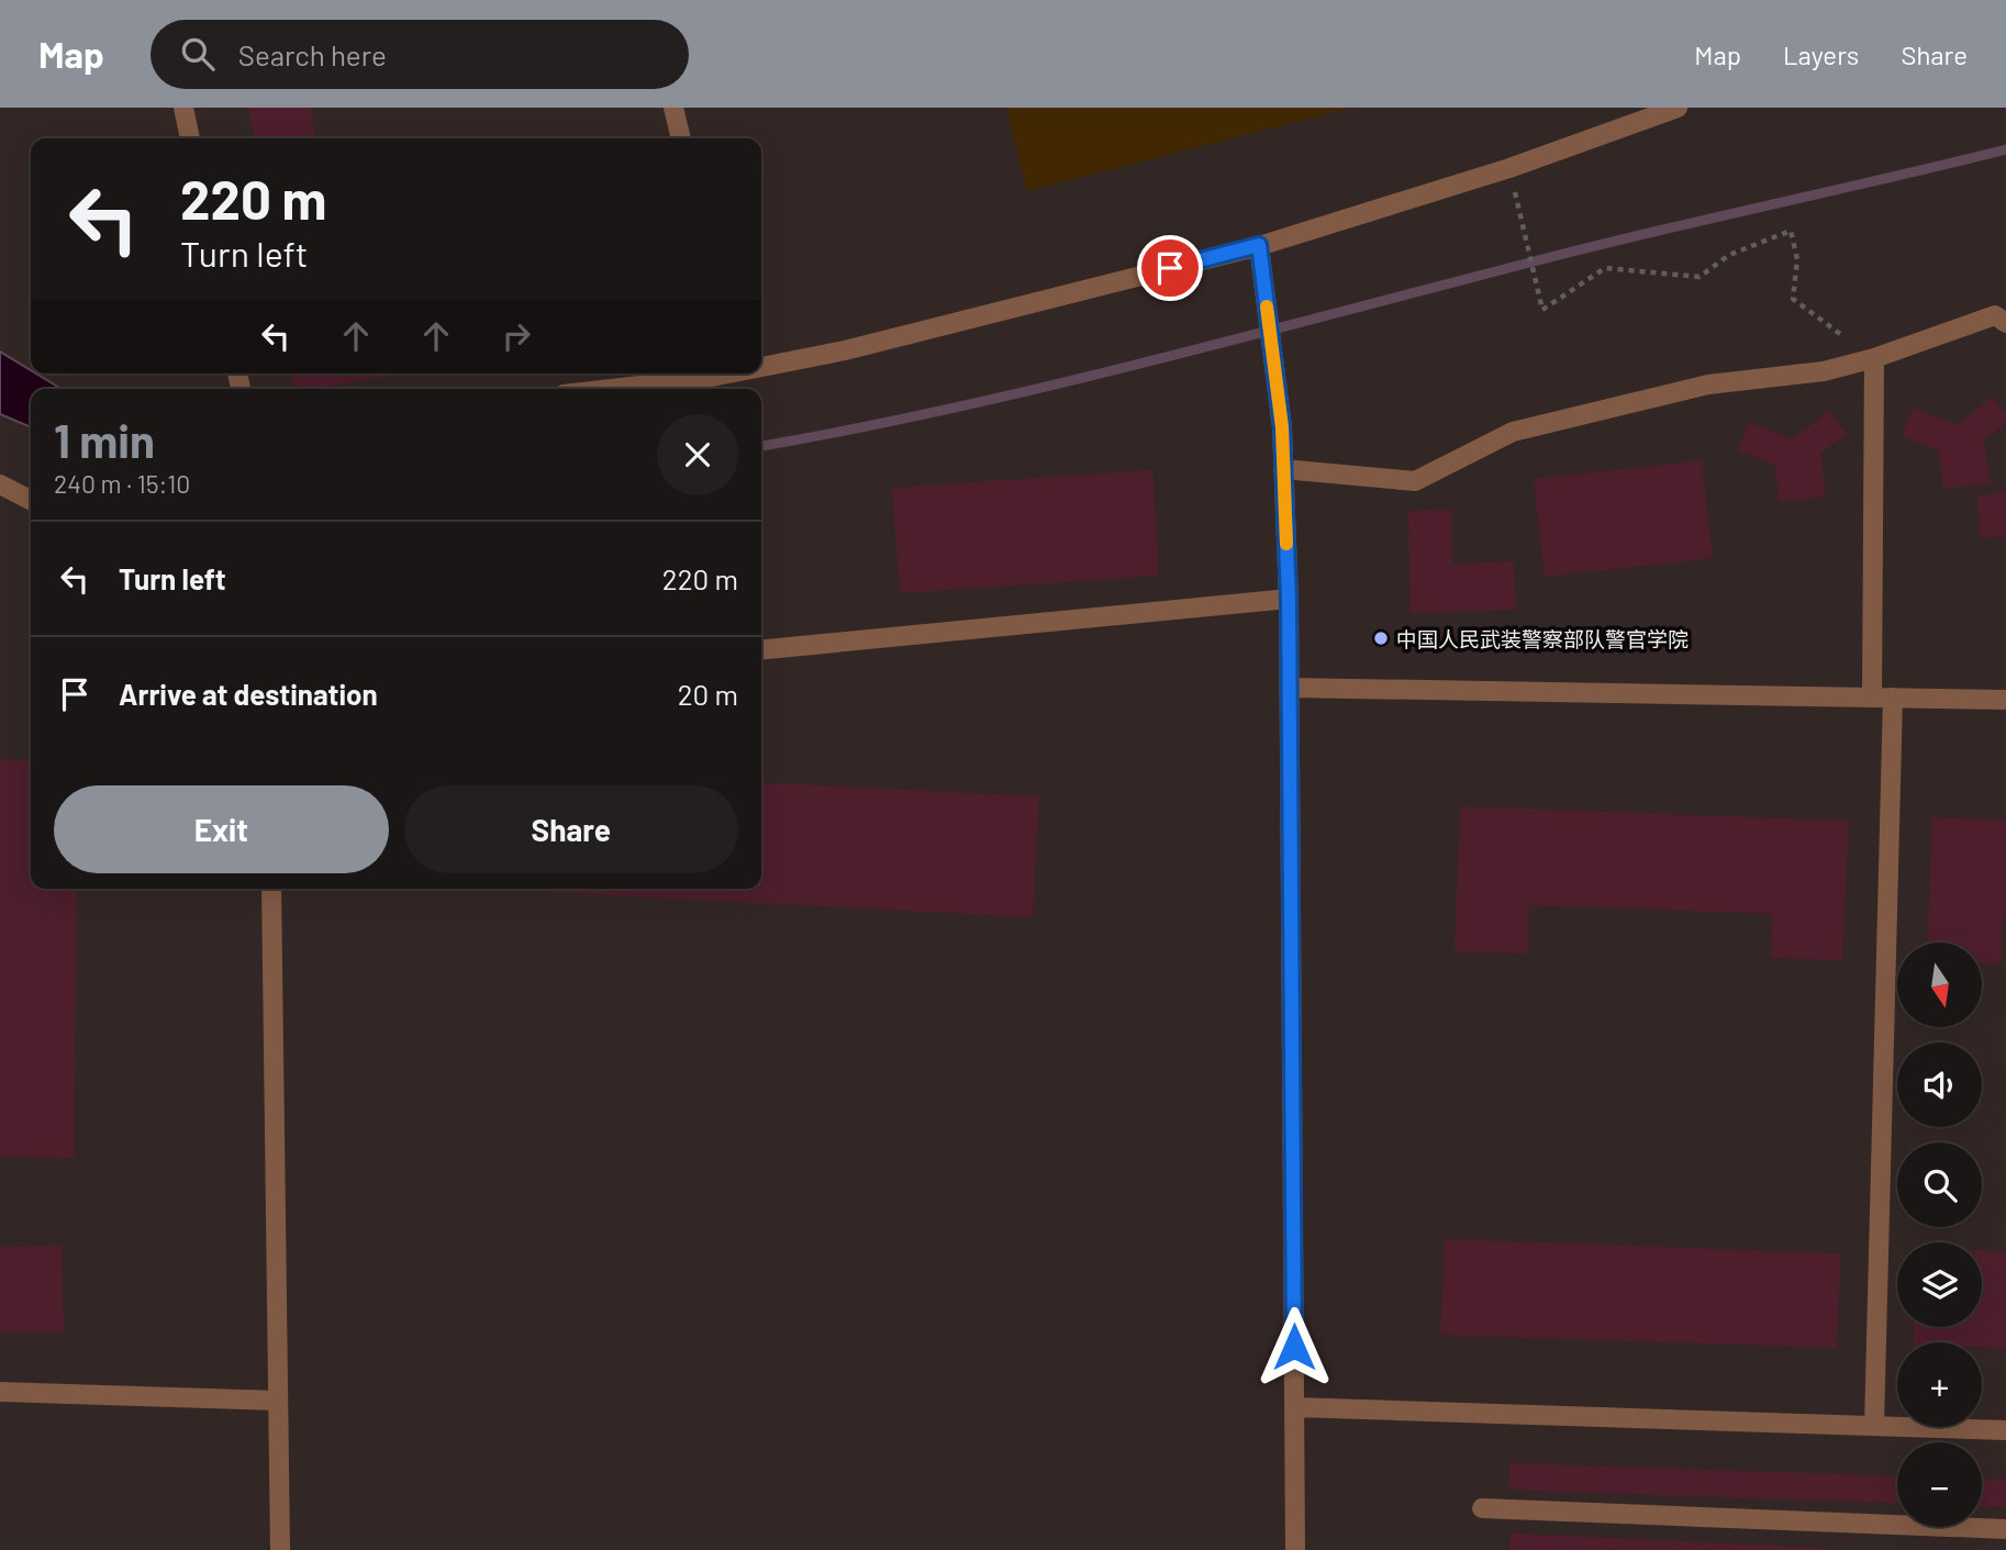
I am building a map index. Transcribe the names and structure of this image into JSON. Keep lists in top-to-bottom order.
{
  "places": ["中国人民武装警察部队警官学院"],
  "north": "bottom",
  "page": {
    "header": "Map",
    "search": "Search here",
    "nav": ["Map", "Layers", "Share"],
    "turn": ["220 m", "Turn left"],
    "heading": ["1 min", "240 m · 15:10"],
    "list": [
      {
        "name": "Turn left",
        "value": "220 m"
      },
      {
        "name": "Arrive at destination",
        "value": "20 m"
      }
    ],
    "buttons": ["Exit", "Share"],
    "map_buttons": ["+", "−"]
  }
}
